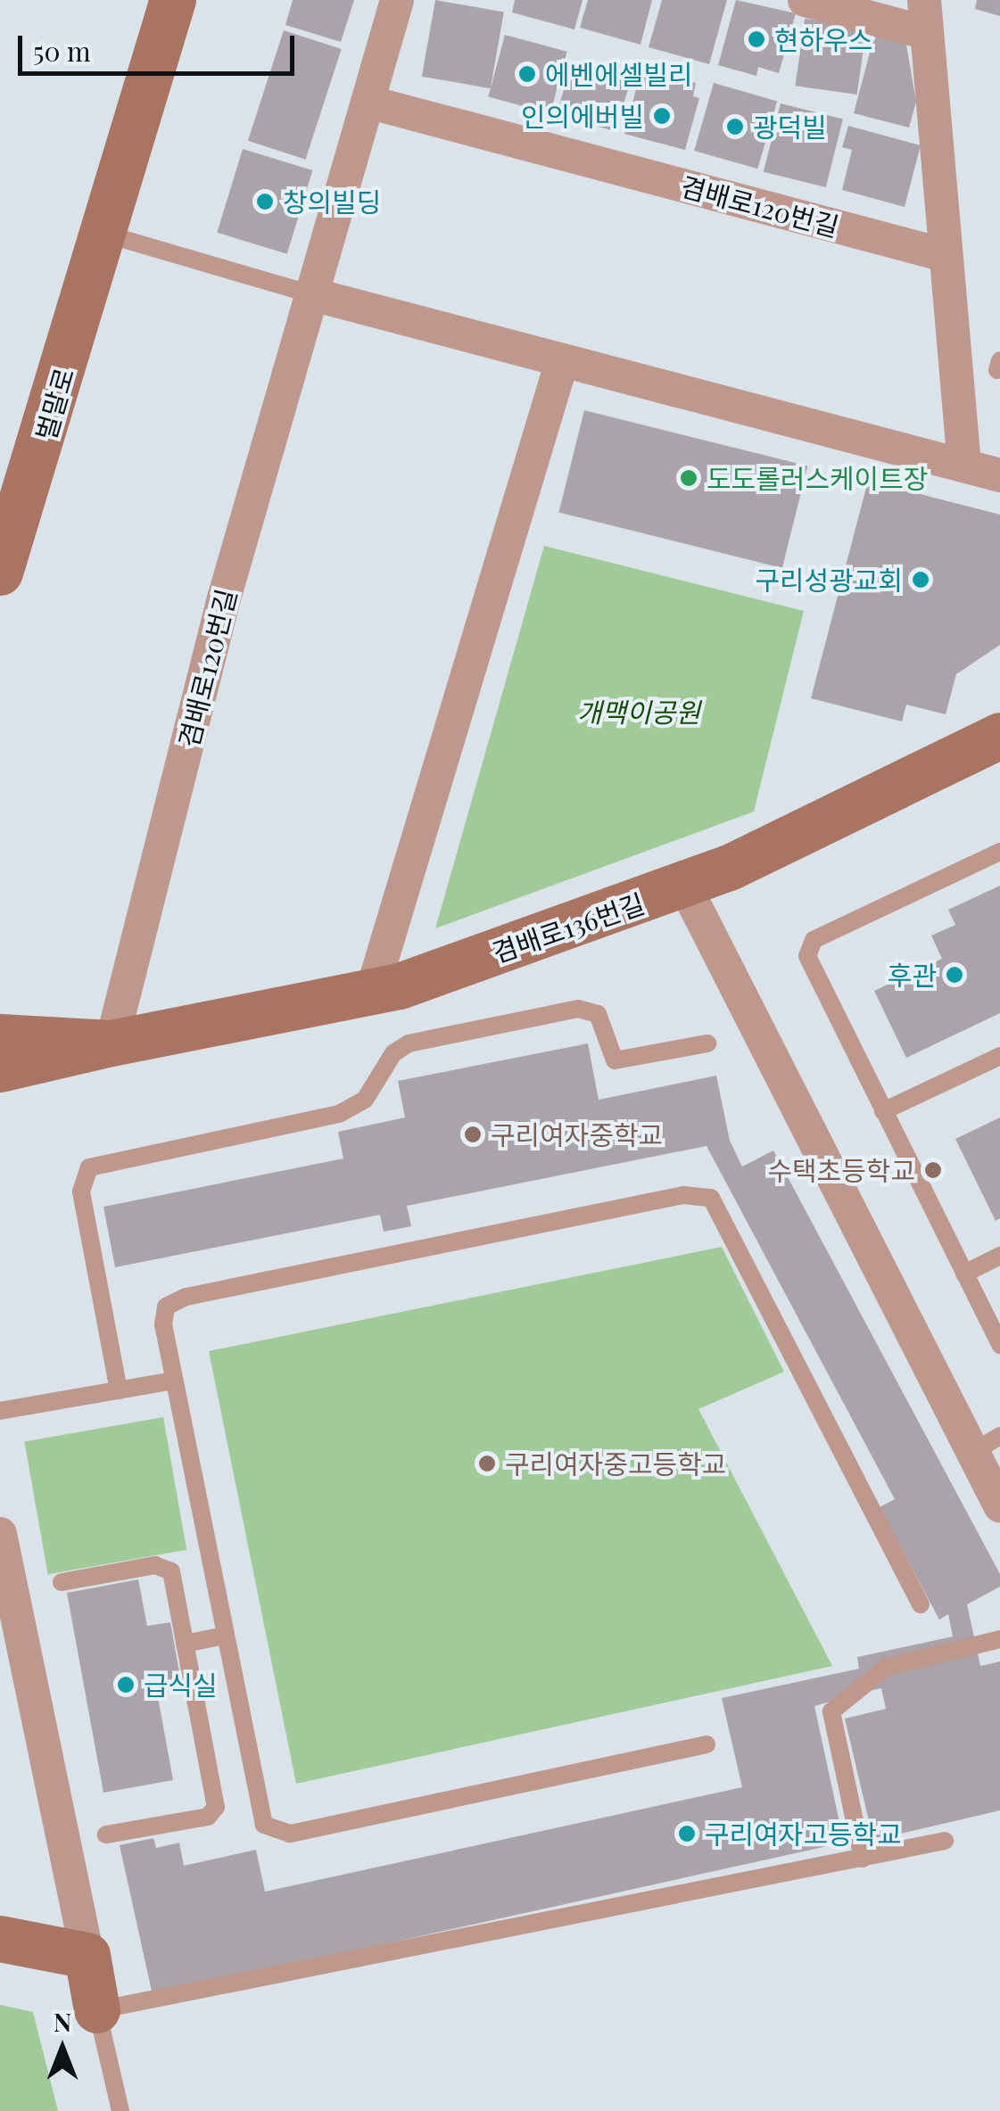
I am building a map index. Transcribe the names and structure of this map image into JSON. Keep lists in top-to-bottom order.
{
  "streets": {
    "street": ["겸배로120번길", "벌말로", "겸배로136번길"]
  },
  "crossings": [
    ["겸배로120번길", "겸배로136번길"]
  ],
  "parks": ["개맥이공원"],
  "places": [
    "현하우스",
    "에벤에셀빌리",
    "인의에버빌",
    "광덕빌",
    "창의빌딩",
    "도도롤러스케이트장",
    "구리성광교회",
    "후관",
    "구리여자중학교",
    "수택초등학교",
    "구리여자중고등학교",
    "급식실",
    "구리여자고등학교"
  ],
  "scale_bar": "50 m",
  "north": "top"
}
